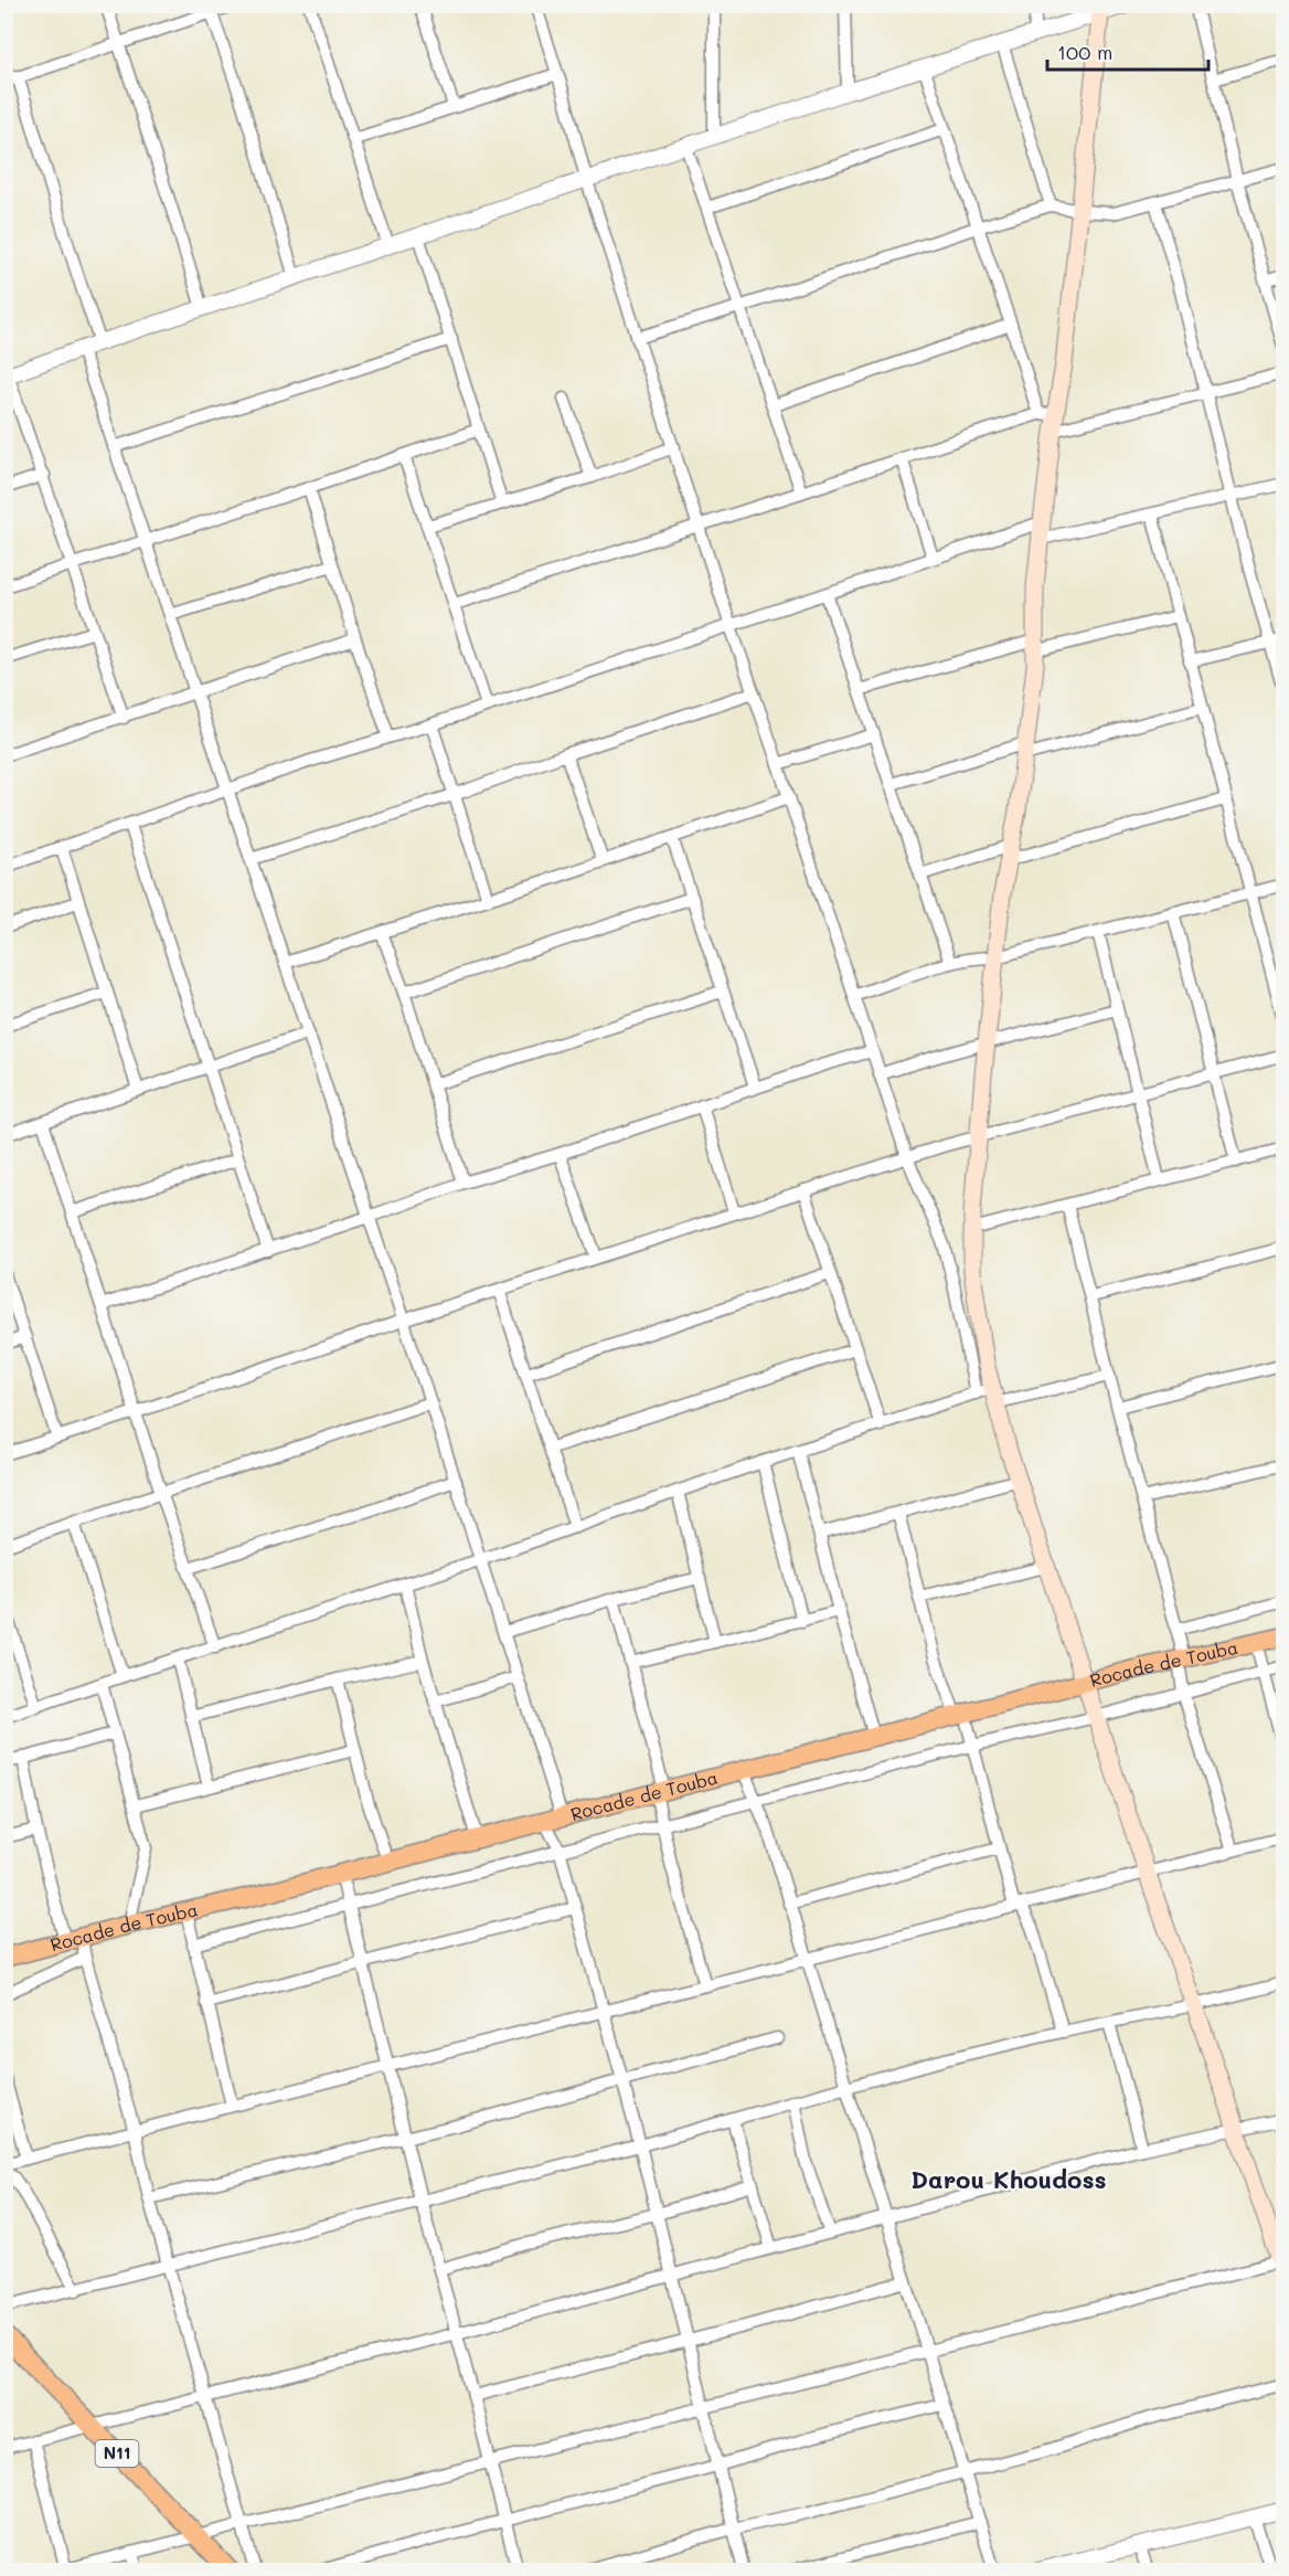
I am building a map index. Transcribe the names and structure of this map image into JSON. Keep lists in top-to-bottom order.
{
  "streets": {
    "main road": ["Rocade de Touba", "N11"]
  },
  "districts": ["Darou Khoudoss"],
  "scale_bar": "100 m"
}
